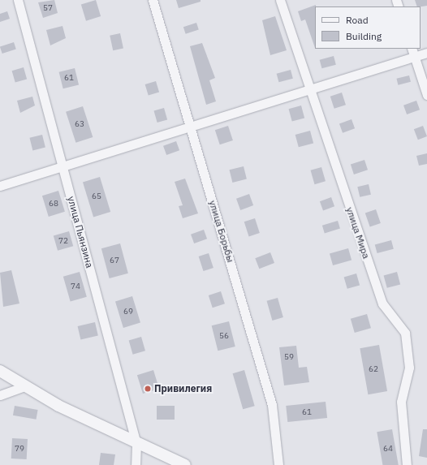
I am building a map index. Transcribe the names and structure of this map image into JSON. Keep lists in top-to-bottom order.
{
  "streets": {
    "street": ["улица Борьбы", "улица Пьянзина", "улица Мира"]
  },
  "places": ["Привилегия"],
  "house_numbers": [
    "57",
    "61",
    "63",
    "65",
    "68",
    "72",
    "67",
    "74",
    "69",
    "56",
    "59",
    "62",
    "61",
    "79",
    "64"
  ],
  "legend": ["Road", "Building"]
}
